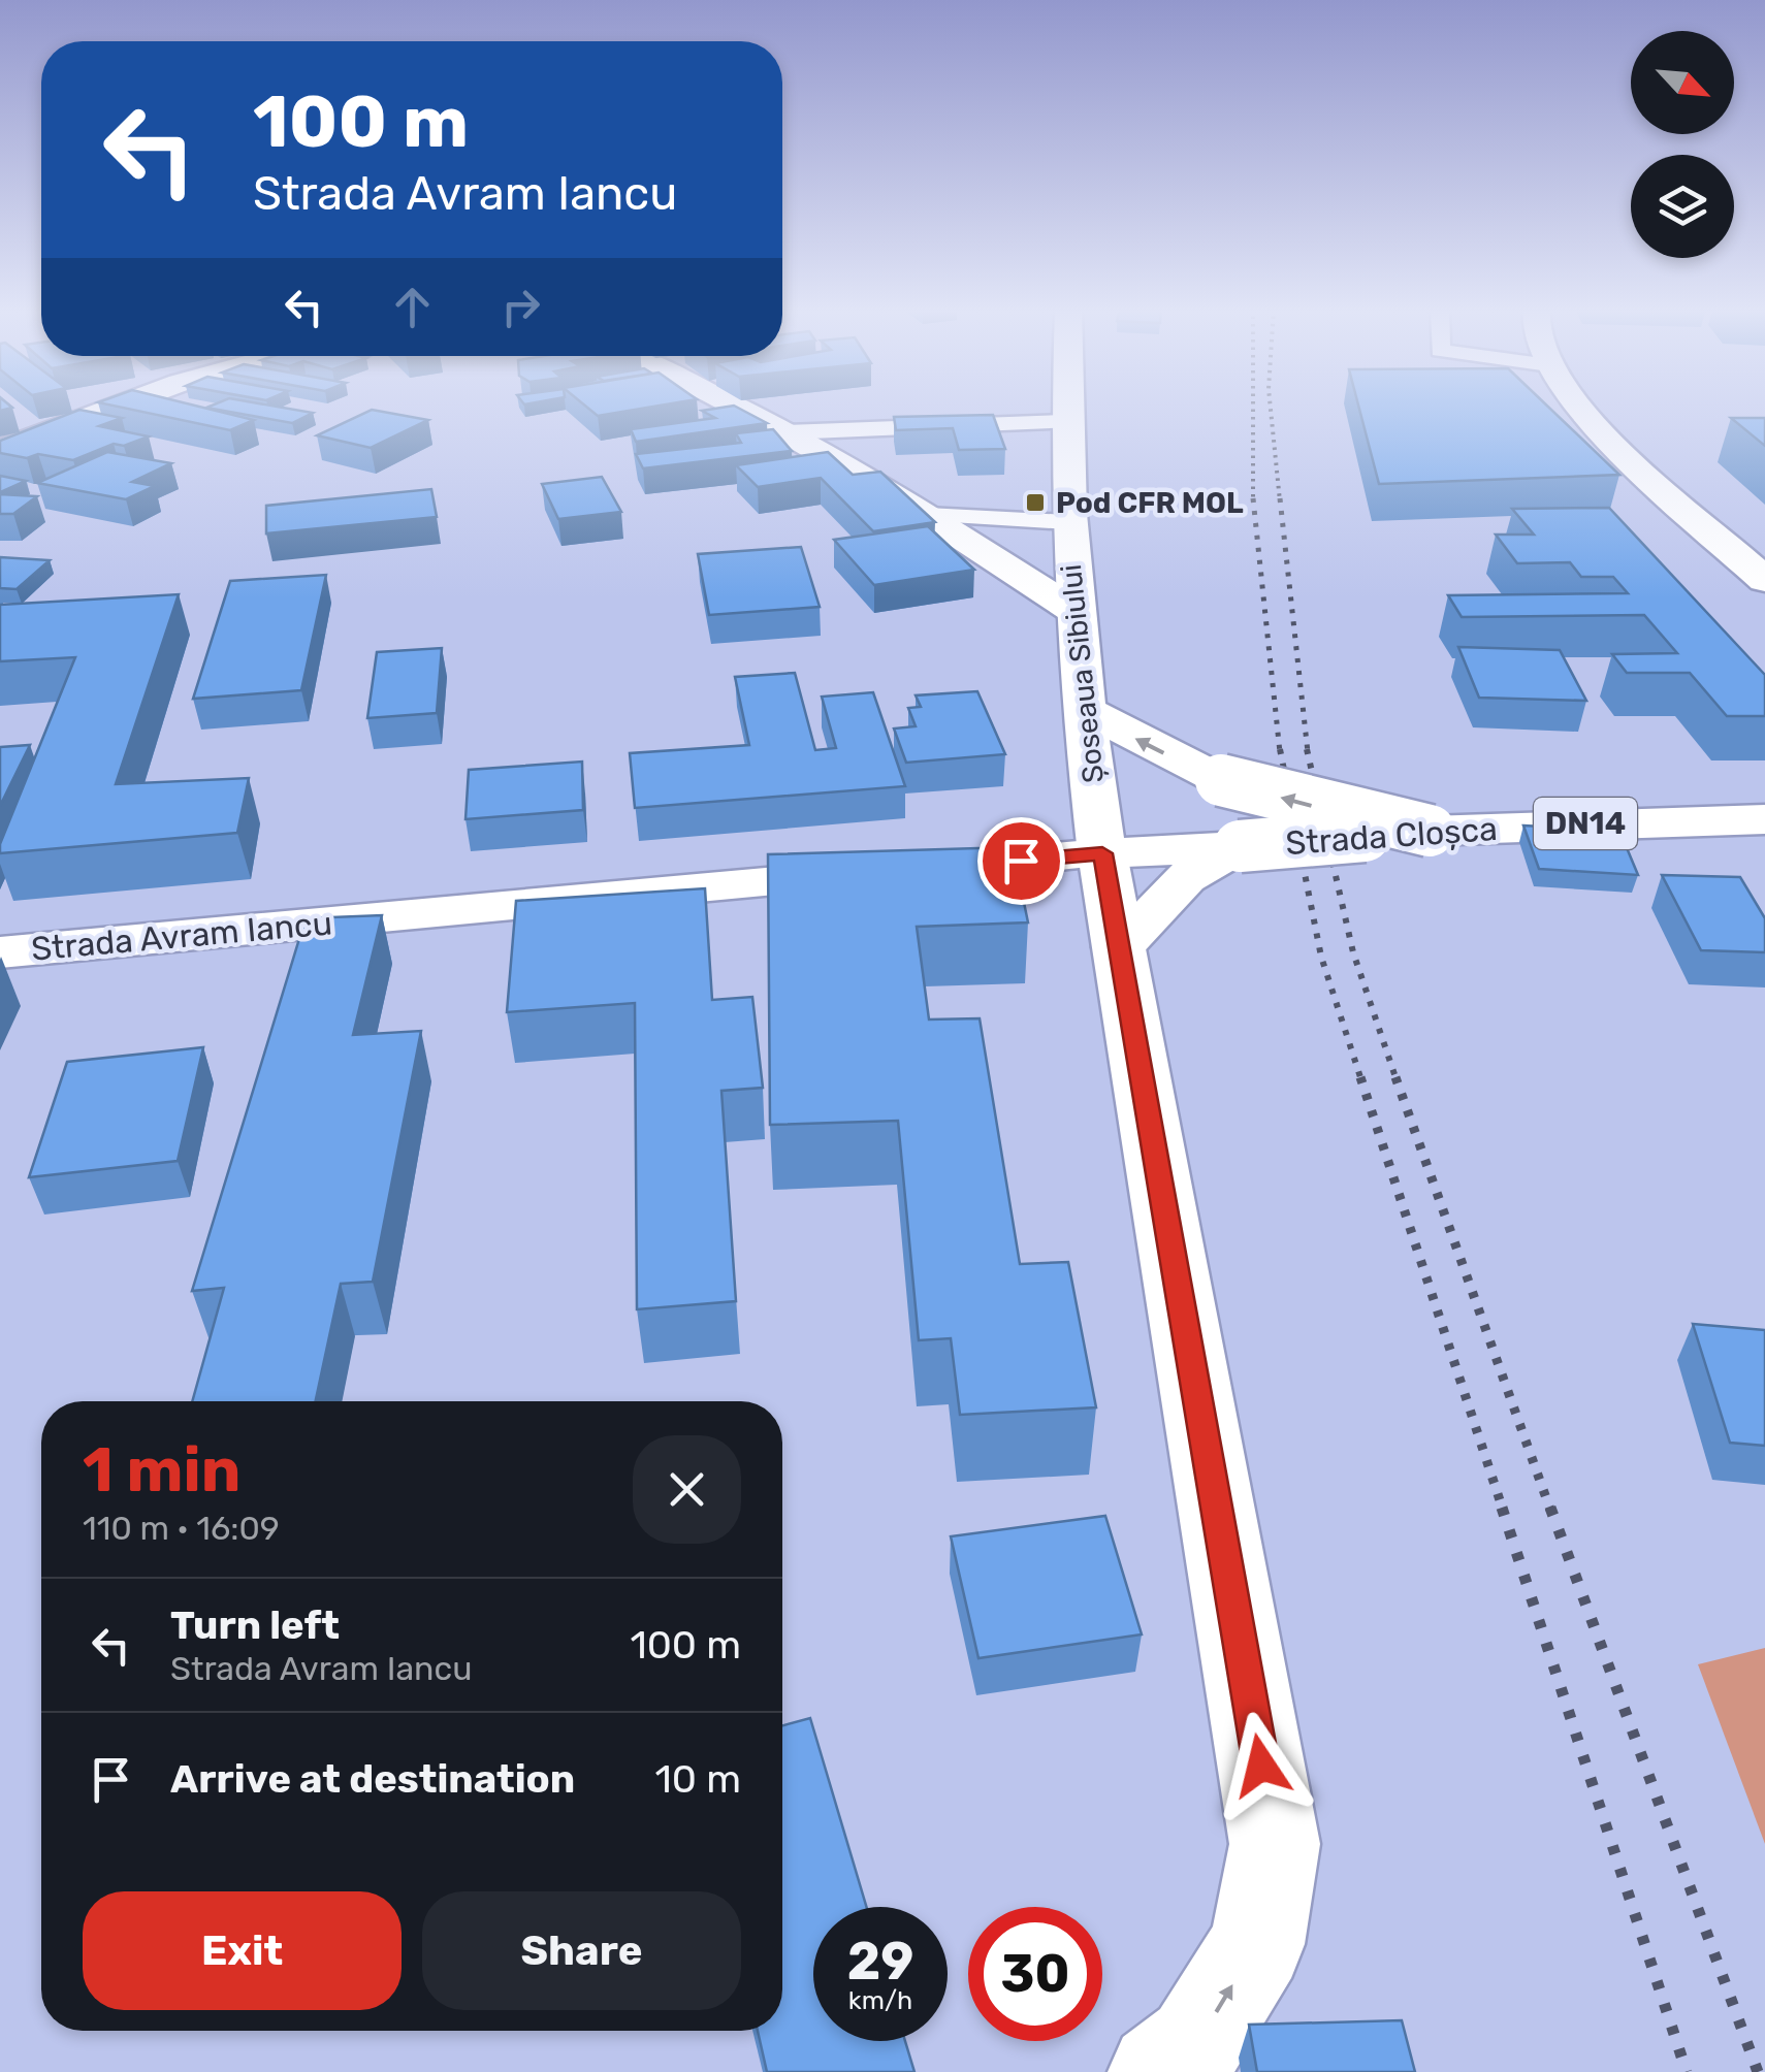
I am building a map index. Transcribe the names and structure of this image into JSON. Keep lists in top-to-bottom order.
{
  "streets": {
    "main road": [
      "Șoseaua Sibiului",
      "DN14",
      "Strada Cloșca",
      "Strada Avram Iancu"
    ]
  },
  "crossings": [
    ["Șoseaua Sibiului", "DN14"],
    ["Șoseaua Sibiului", "Strada Cloșca"],
    ["Șoseaua Sibiului", "Strada Avram Iancu"],
    ["DN14", "Strada Cloșca"],
    ["Strada Cloșca", "Strada Avram Iancu"]
  ],
  "one_way": ["Șoseaua Sibiului"],
  "places": {
    "transit": ["Pod CFR MOL"]
  },
  "north": "bottom right",
  "page": {
    "turn": ["100 m", "Strada Avram Iancu"],
    "heading": ["1 min", "110 m · 16:09"],
    "list": [
      {
        "name": "Turn left",
        "note": "Strada Avram Iancu",
        "value": "100 m"
      },
      {
        "name": "Arrive at destination",
        "value": "10 m"
      }
    ],
    "buttons": ["Exit", "Share"],
    "speed": "29 km/h",
    "limit": "30"
  }
}
